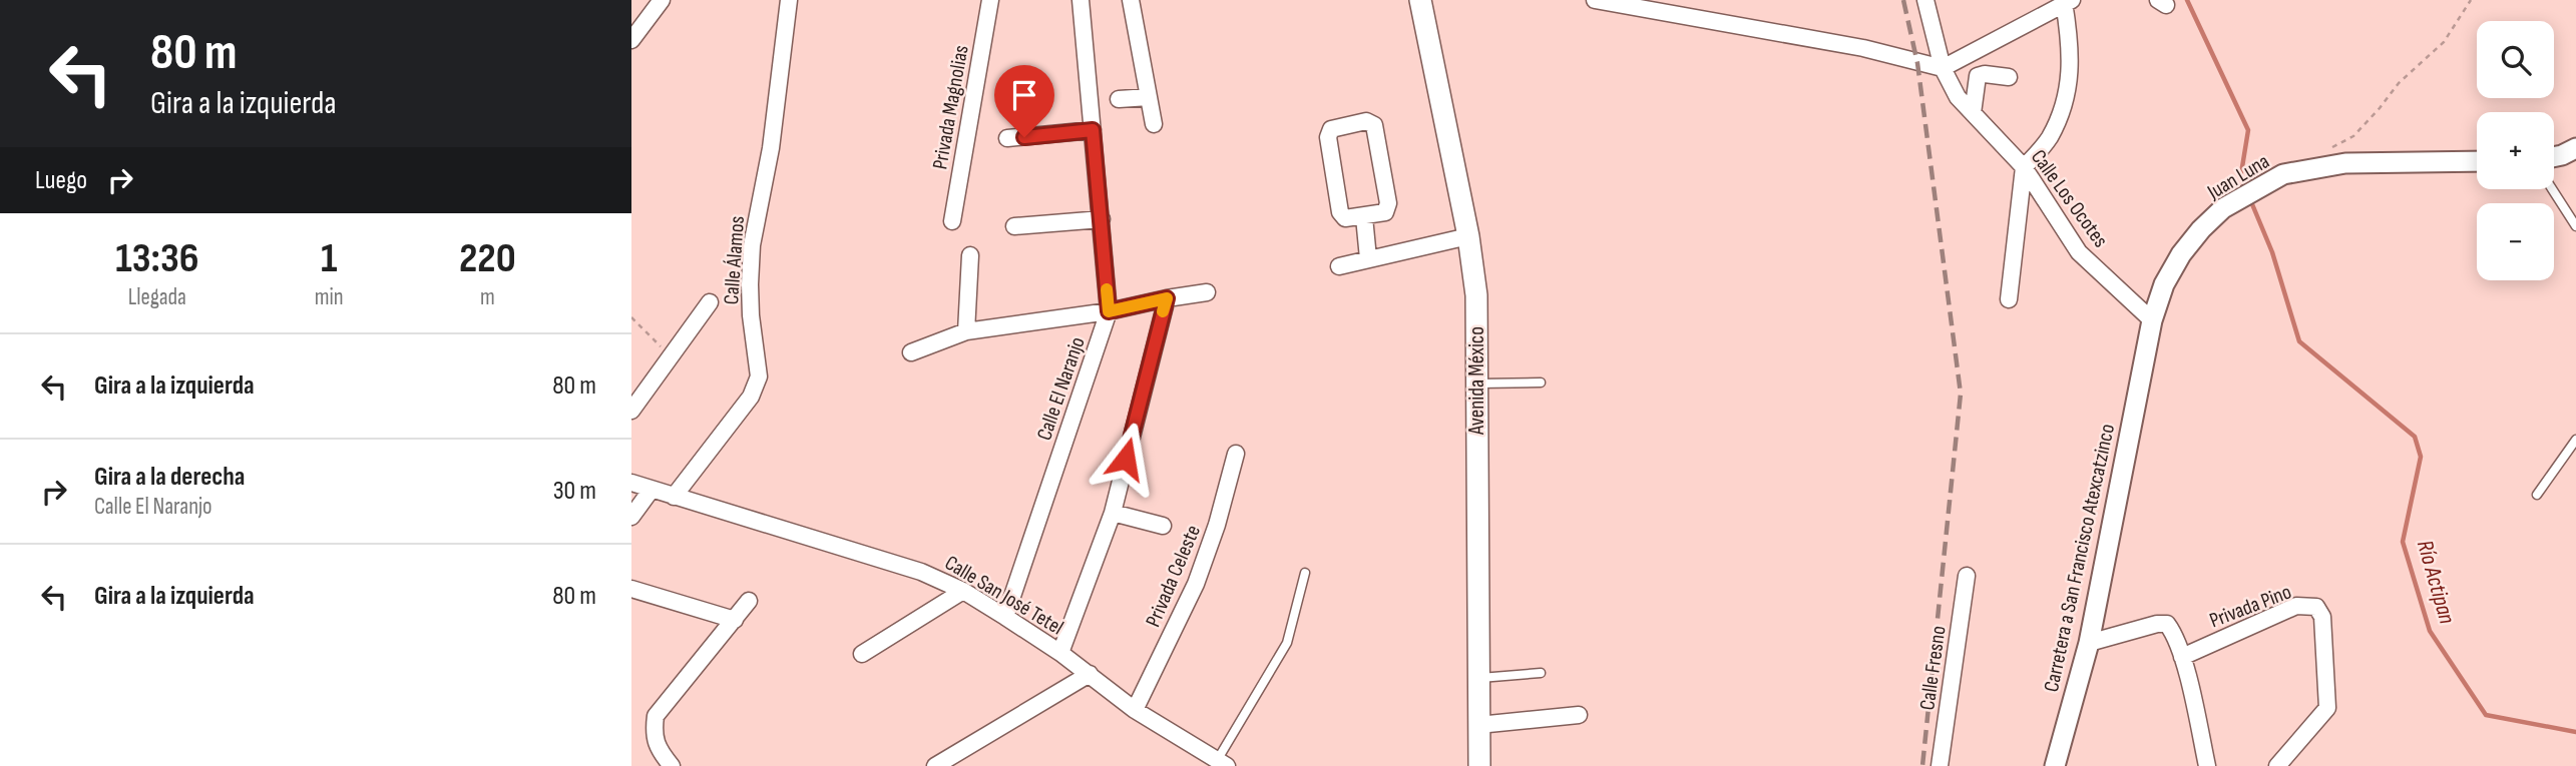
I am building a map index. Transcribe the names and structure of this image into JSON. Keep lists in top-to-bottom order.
{
  "streets": {
    "main road": ["Avenida México"],
    "street": [
      "Privada Magnolias",
      "Juan Luna",
      "Calle Los Ocotes",
      "Calle Álamos",
      "Calle El Naranjo",
      "Carretera a San Francisco Atexcatzinco",
      "Privada Celeste",
      "Calle San José Tetel",
      "Privada Pino",
      "Calle Fresno"
    ]
  },
  "crossings": [
    ["Juan Luna", "Calle Los Ocotes"],
    ["Juan Luna", "Carretera a San Francisco Atexcatzinco"],
    ["Calle Álamos", "Calle San José Tetel"],
    ["Calle El Naranjo", "Calle San José Tetel"],
    ["Privada Celeste", "Calle San José Tetel"]
  ],
  "water": ["Río Actipan"],
  "page": {
    "turn": ["80 m", "Gira a la izquierda"],
    "map_buttons": ["+", "−"],
    "then": "Luego",
    "eta": [
      "13:36",
      "Llegada",
      "1",
      "min",
      "220",
      "m"
    ],
    "list": [
      {
        "name": "Gira a la izquierda",
        "value": "80 m"
      },
      {
        "name": "Gira a la derecha",
        "note": "Calle El Naranjo",
        "value": "30 m"
      },
      {
        "name": "Gira a la izquierda",
        "value": "80 m"
      }
    ]
  }
}
